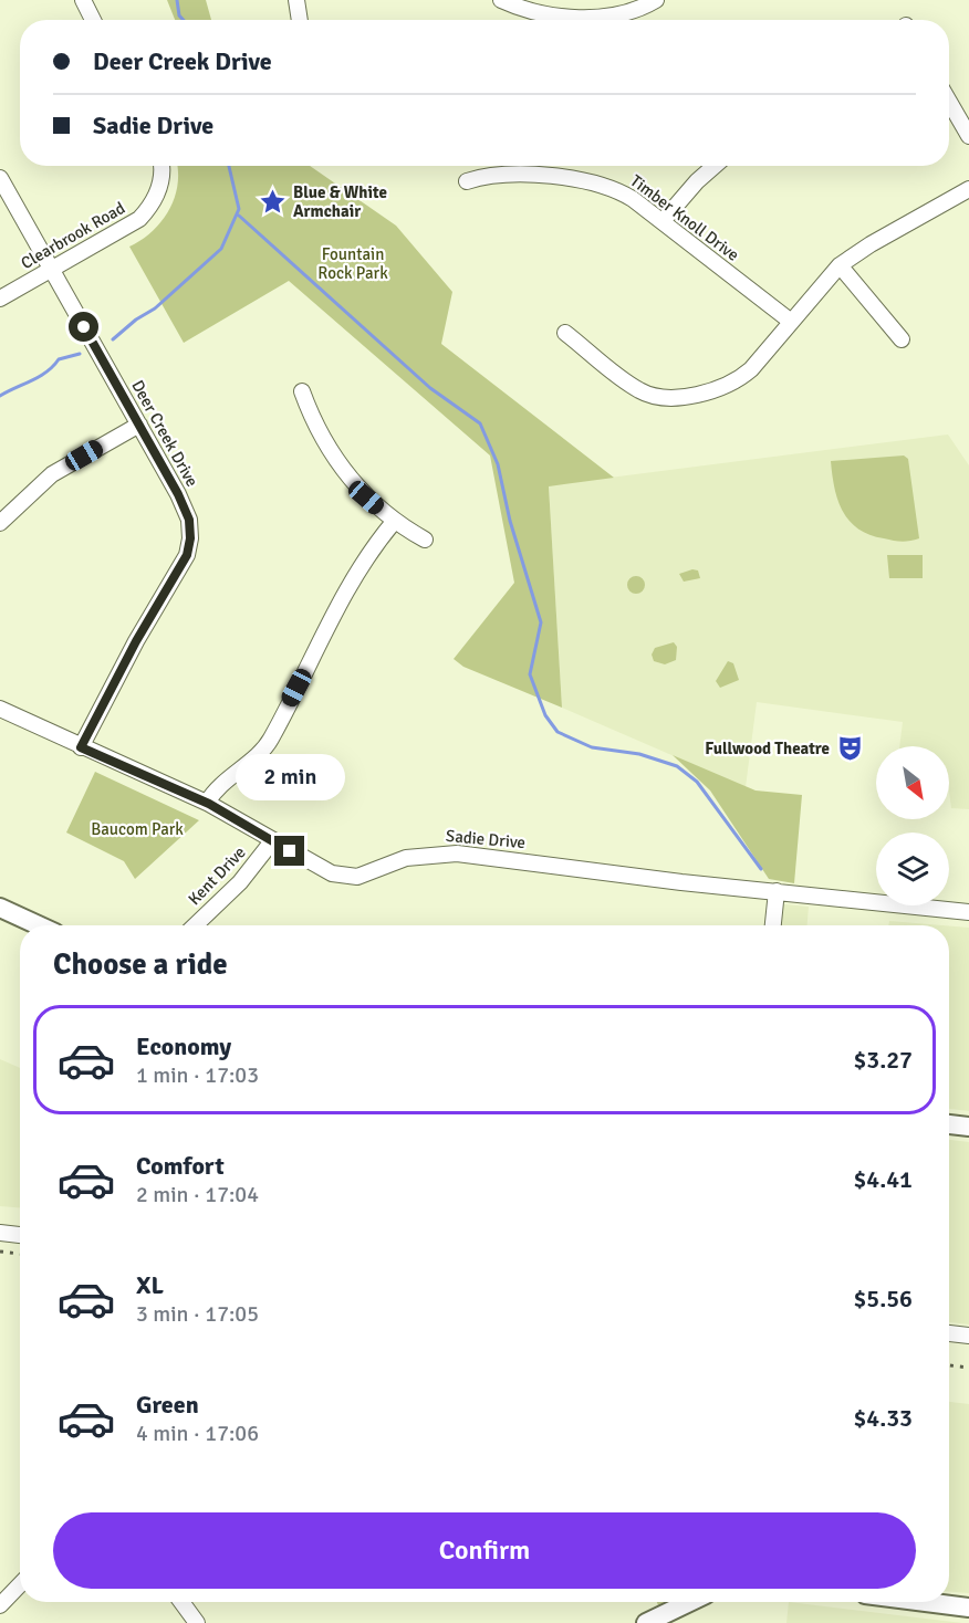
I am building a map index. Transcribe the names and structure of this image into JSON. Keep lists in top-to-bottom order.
{
  "streets": {
    "street": [
      "Timber Knoll Drive",
      "Clearbrook Road",
      "Deer Creek Drive",
      "Sadie Drive",
      "Kent Drive"
    ]
  },
  "crossings": [
    ["Clearbrook Road", "Deer Creek Drive"],
    ["Deer Creek Drive", "Sadie Drive"],
    ["Sadie Drive", "Kent Drive"]
  ],
  "parks": ["Fountain Rock Park", "Baucom Park"],
  "places": {
    "place": ["Blue & White Armchair"],
    "theatre": ["Fullwood Theatre"]
  },
  "north": "bottom right",
  "page": {
    "banner": ["Deer Creek Drive", "Sadie Drive"],
    "bubble": "2 min",
    "heading": "Choose a ride",
    "list": [
      {
        "name": "Economy",
        "note": "1 min · 17:03",
        "value": "$3.27"
      },
      {
        "name": "Comfort",
        "note": "2 min · 17:04",
        "value": "$4.41"
      },
      {
        "name": "XL",
        "note": "3 min · 17:05",
        "value": "$5.56"
      },
      {
        "name": "Green",
        "note": "4 min · 17:06",
        "value": "$4.33"
      }
    ],
    "buttons": "Confirm"
  }
}
